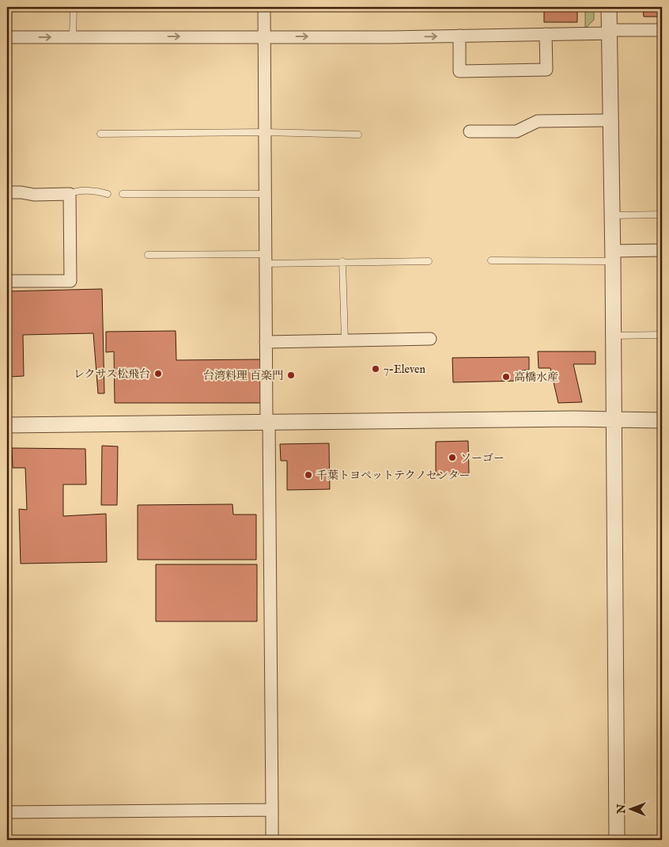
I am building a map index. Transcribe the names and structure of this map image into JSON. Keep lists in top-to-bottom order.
{
  "places": [
    "7-Eleven",
    "レクサス松飛台",
    "台湾料理 百楽門",
    "高橋水産",
    "ソーゴー",
    "千葉トヨペットテクノセンター"
  ],
  "north": "left"
}
